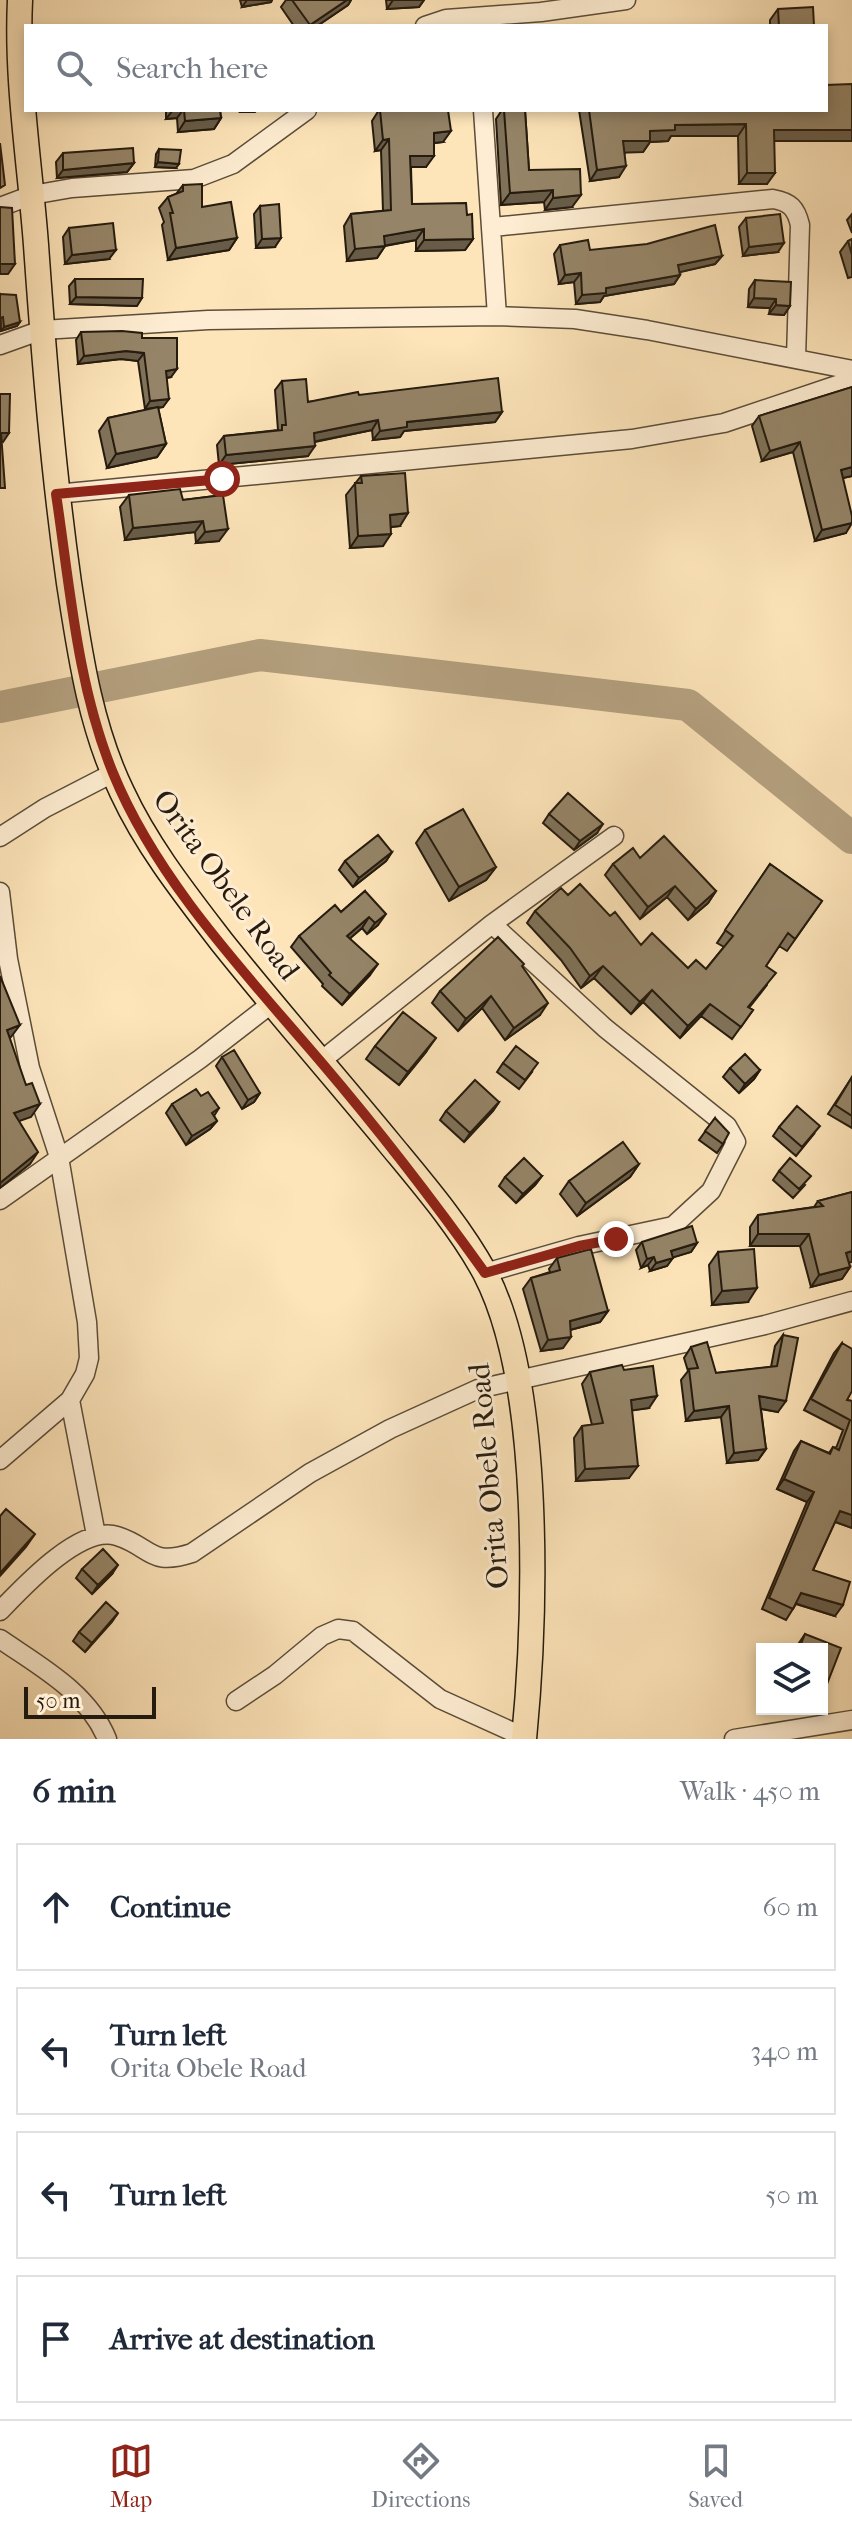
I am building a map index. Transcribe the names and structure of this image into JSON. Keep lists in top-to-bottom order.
{
  "streets": {
    "main road": ["Orita Obele Road"]
  },
  "scale_bar": "50 m",
  "page": {
    "search": "Search here",
    "scale": "50 m",
    "heading": ["6 min", "Walk · 450 m"],
    "list": [
      ["Continue", "60 m"],
      ["Turn left", "Orita Obele Road", "340 m"],
      ["Turn left", "50 m"],
      "Arrive at destination"
    ],
    "nav": ["Map", "Directions", "Saved"]
  }
}
